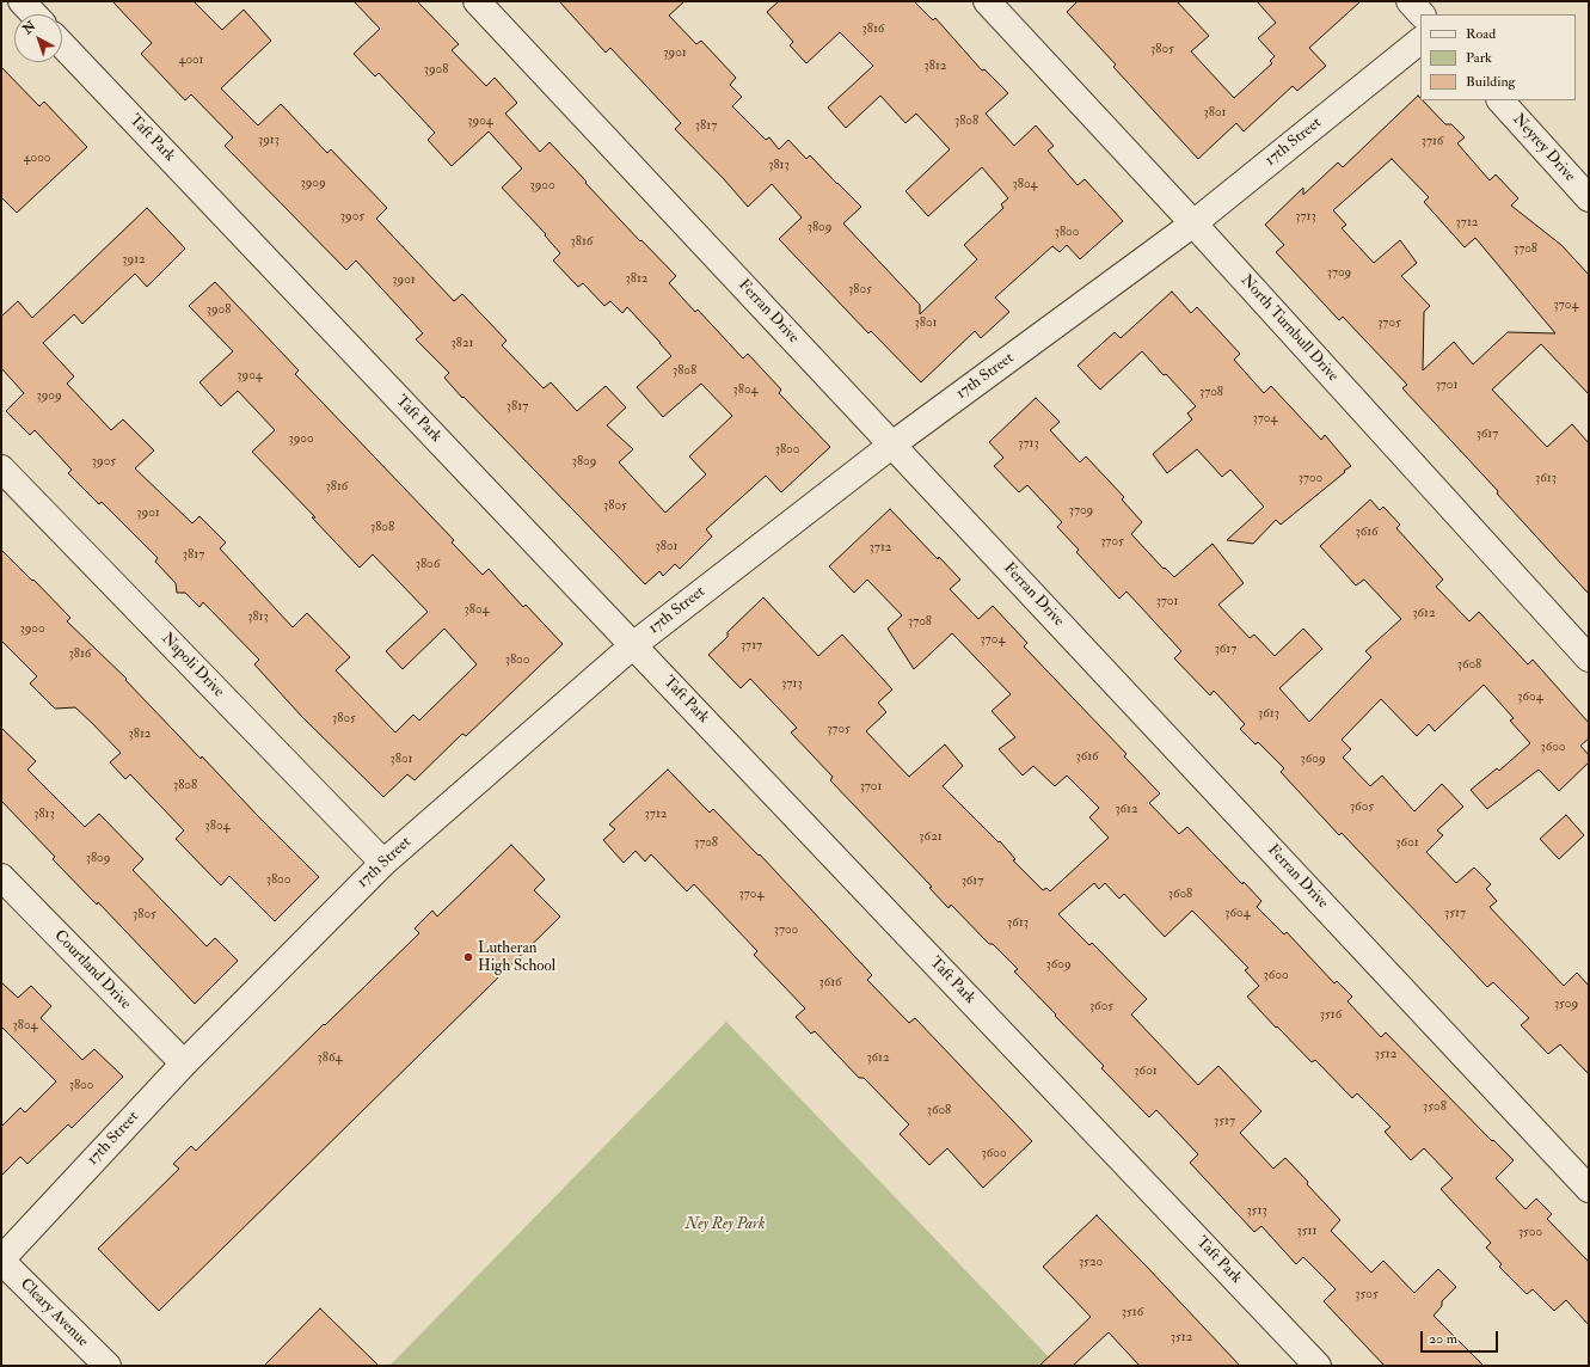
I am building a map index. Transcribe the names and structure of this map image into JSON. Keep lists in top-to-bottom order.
{
  "streets": {
    "street": [
      "Taft Park",
      "17th Street",
      "Neyrey Drive",
      "Ferran Drive",
      "North Turnbull Drive",
      "Napoli Drive",
      "Courtland Drive",
      "Cleary Avenue"
    ]
  },
  "crossings": [
    ["Taft Park", "17th Street"],
    ["17th Street", "Ferran Drive"],
    ["17th Street", "North Turnbull Drive"],
    ["17th Street", "Napoli Drive"],
    ["17th Street", "Courtland Drive"],
    ["17th Street", "Cleary Avenue"]
  ],
  "parks": ["Ney Rey Park"],
  "places": ["Lutheran High School"],
  "house_numbers": [
    "3816",
    "3805",
    "3901",
    "4001",
    "3812",
    "3908",
    "3801",
    "3904",
    "3808",
    "3817",
    "3913",
    "3716",
    "4000",
    "3813",
    "3909",
    "3804",
    "3900",
    "3905",
    "3713",
    "3712",
    "3809",
    "3800",
    "3816",
    "3708",
    "3912",
    "3709",
    "3812",
    "3901",
    "3805",
    "3704",
    "3908",
    "3801",
    "3705",
    "3821",
    "3808",
    "3904",
    "3701",
    "3804",
    "3708",
    "3909",
    "3817",
    "3704",
    "3617",
    "3900",
    "3713",
    "3800",
    "3905",
    "3809",
    "3700",
    "3613",
    "3816",
    "3805",
    "3709",
    "3901",
    "3808",
    "3616",
    "3705",
    "3801",
    "3712",
    "3817",
    "3806",
    "3701",
    "3804",
    "3612",
    "3813",
    "3708",
    "3900",
    "3704",
    "3717",
    "3617",
    "3816",
    "3800",
    "3608",
    "3713",
    "3604",
    "3613",
    "3805",
    "3705",
    "3812",
    "3600",
    "3616",
    "3801",
    "3609",
    "3808",
    "3701",
    "3605",
    "3612",
    "3813",
    "3712",
    "3804",
    "3621",
    "3708",
    "3601",
    "3809",
    "3800",
    "3617",
    "3704",
    "3608",
    "3604",
    "3517",
    "3805",
    "3613",
    "3700",
    "3609",
    "3600",
    "3616",
    "3509",
    "3605",
    "3516",
    "3804",
    "3512",
    "3864",
    "3612",
    "3601",
    "3800",
    "3508",
    "3608",
    "3517",
    "3600",
    "3513",
    "3511",
    "3500",
    "3520",
    "3505",
    "3516",
    "3512"
  ],
  "legend": ["Road", "Park", "Building"],
  "scale_bar": "20 m",
  "north": "top left"
}
